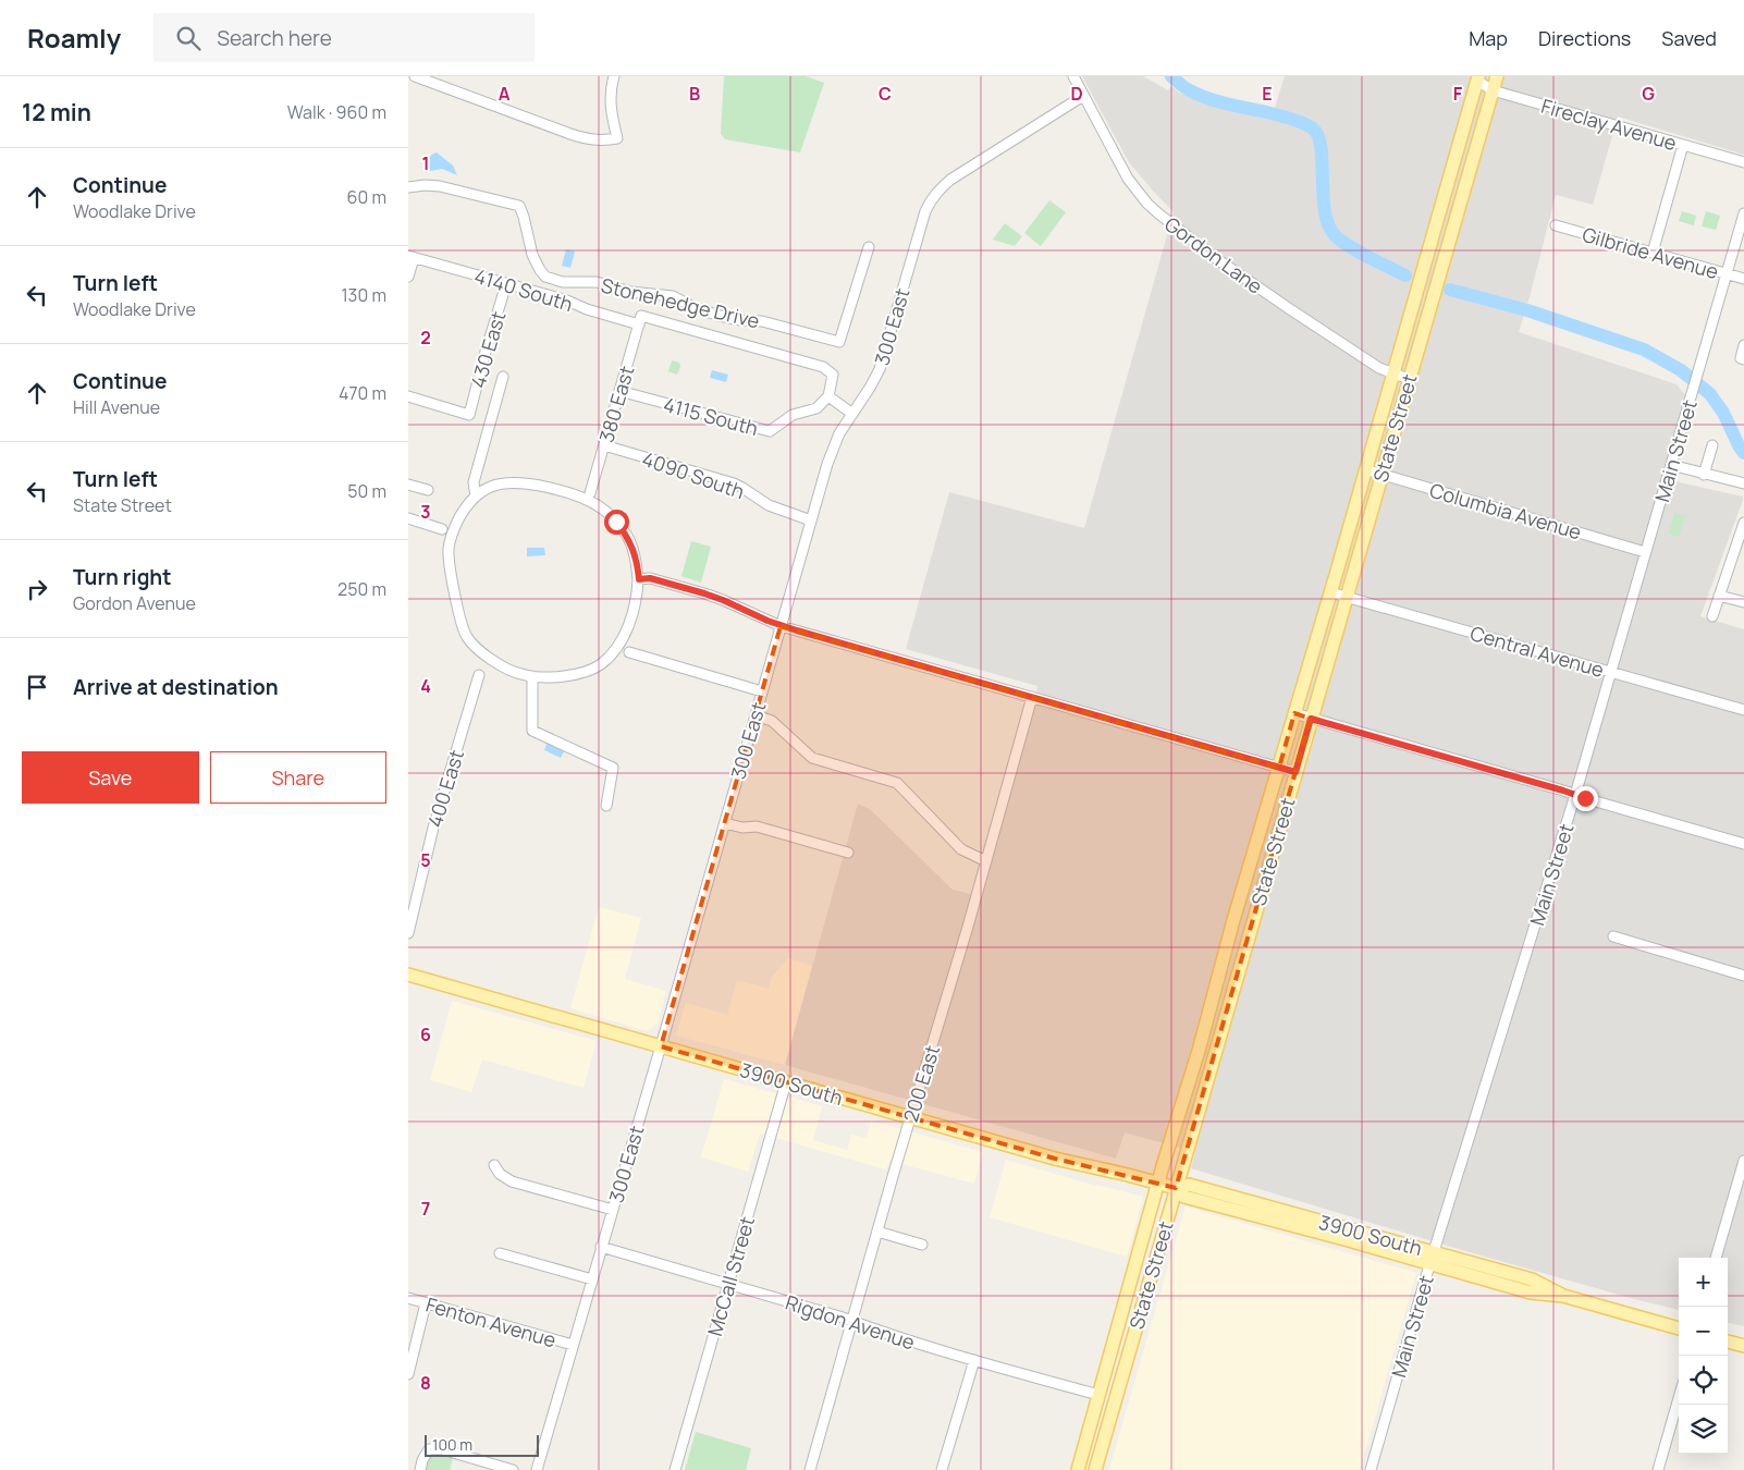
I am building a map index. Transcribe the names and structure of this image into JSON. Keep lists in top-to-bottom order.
{
  "streets": {
    "main road": ["State Street", "3900 South"],
    "street": [
      "Fireclay Avenue",
      "Gilbride Avenue",
      "Gordon Lane",
      "4140 South",
      "Stonehedge Drive",
      "300 East",
      "430 East",
      "380 East",
      "4115 South",
      "Main Street",
      "4090 South",
      "Columbia Avenue",
      "Central Avenue",
      "400 East",
      "200 East",
      "McCall Street",
      "Fenton Avenue",
      "Rigdon Avenue"
    ]
  },
  "crossings": [
    ["Fireclay Avenue", "State Street"],
    ["Gilbride Avenue", "Main Street"],
    ["Gordon Lane", "300 East"],
    ["Gordon Lane", "State Street"],
    ["4140 South", "430 East"],
    ["4140 South", "380 East"],
    ["4140 South", "4115 South"],
    ["300 East", "4090 South"],
    ["300 East", "3900 South"],
    ["300 East", "Fenton Avenue"],
    ["300 East", "Rigdon Avenue"],
    ["380 East", "4115 South"],
    ["380 East", "4090 South"],
    ["State Street", "Columbia Avenue"],
    ["State Street", "Central Avenue"],
    ["State Street", "3900 South"],
    ["State Street", "Rigdon Avenue"],
    ["Main Street", "Columbia Avenue"],
    ["Main Street", "Central Avenue"],
    ["Main Street", "3900 South"],
    ["3900 South", "200 East"],
    ["3900 South", "McCall Street"],
    ["200 East", "Rigdon Avenue"],
    ["McCall Street", "Rigdon Avenue"]
  ],
  "scale_bar": "100 m",
  "page": {
    "header": "Roamly",
    "search": "Search here",
    "nav": ["Map", "Directions", "Saved"],
    "heading": ["12 min", "Walk · 960 m"],
    "list": [
      ["Continue", "Woodlake Drive", "60 m"],
      ["Turn left", "Woodlake Drive", "130 m"],
      ["Continue", "Hill Avenue", "470 m"],
      ["Turn left", "State Street", "50 m"],
      ["Turn right", "Gordon Avenue", "250 m"],
      "Arrive at destination"
    ],
    "buttons": ["Save", "Share"],
    "map_buttons": ["+", "−"],
    "scale": "100 m"
  },
  "grid": {
    "columns": [
      "A",
      "B",
      "C",
      "D",
      "E",
      "F",
      "G"
    ],
    "rows": [
      "1",
      "2",
      "3",
      "4",
      "5",
      "6",
      "7",
      "8"
    ]
  }
}
